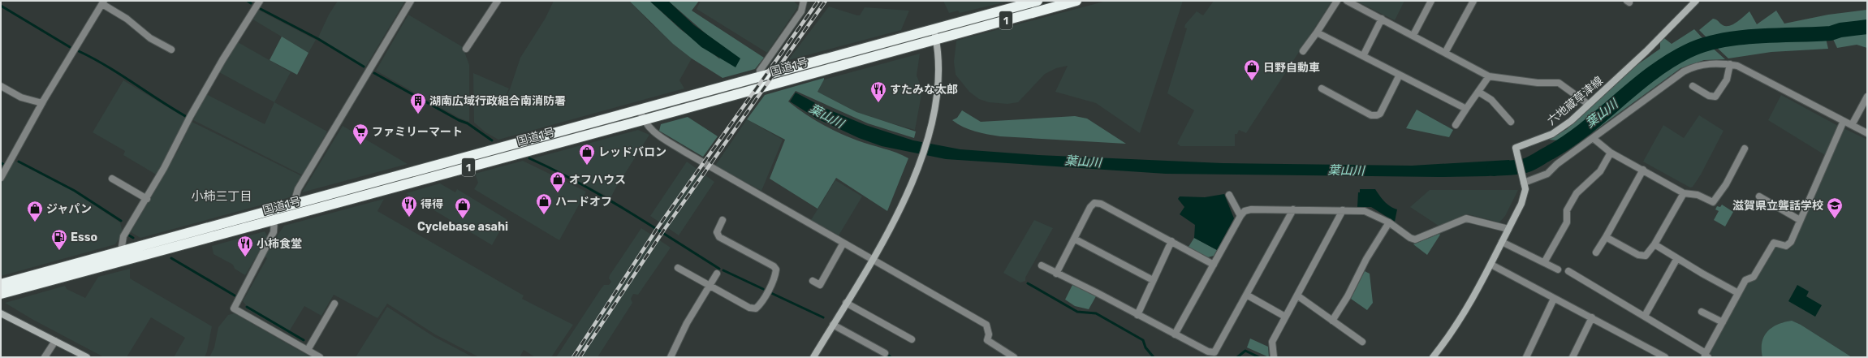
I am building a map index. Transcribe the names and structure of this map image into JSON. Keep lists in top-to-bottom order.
{
  "streets": {
    "highway": ["1", "国道1号"],
    "main road": ["六地蔵草津線"]
  },
  "districts": ["小柿三丁目"],
  "water": ["葉山川"],
  "places": {
    "shop": [
      "日野自動車",
      "レッドバロン",
      "オフハウス",
      "ハードオフ",
      "Cyclebase asahi",
      "ジャパン"
    ],
    "restaurant": ["すたみな太郎", "得得", "小柿食堂"],
    "building": ["湖南広域行政組合南消防署"],
    "supermarket": ["ファミリーマート"],
    "school or university": ["滋賀県立聾話学校"],
    "fuel station": ["Esso"]
  }
}
